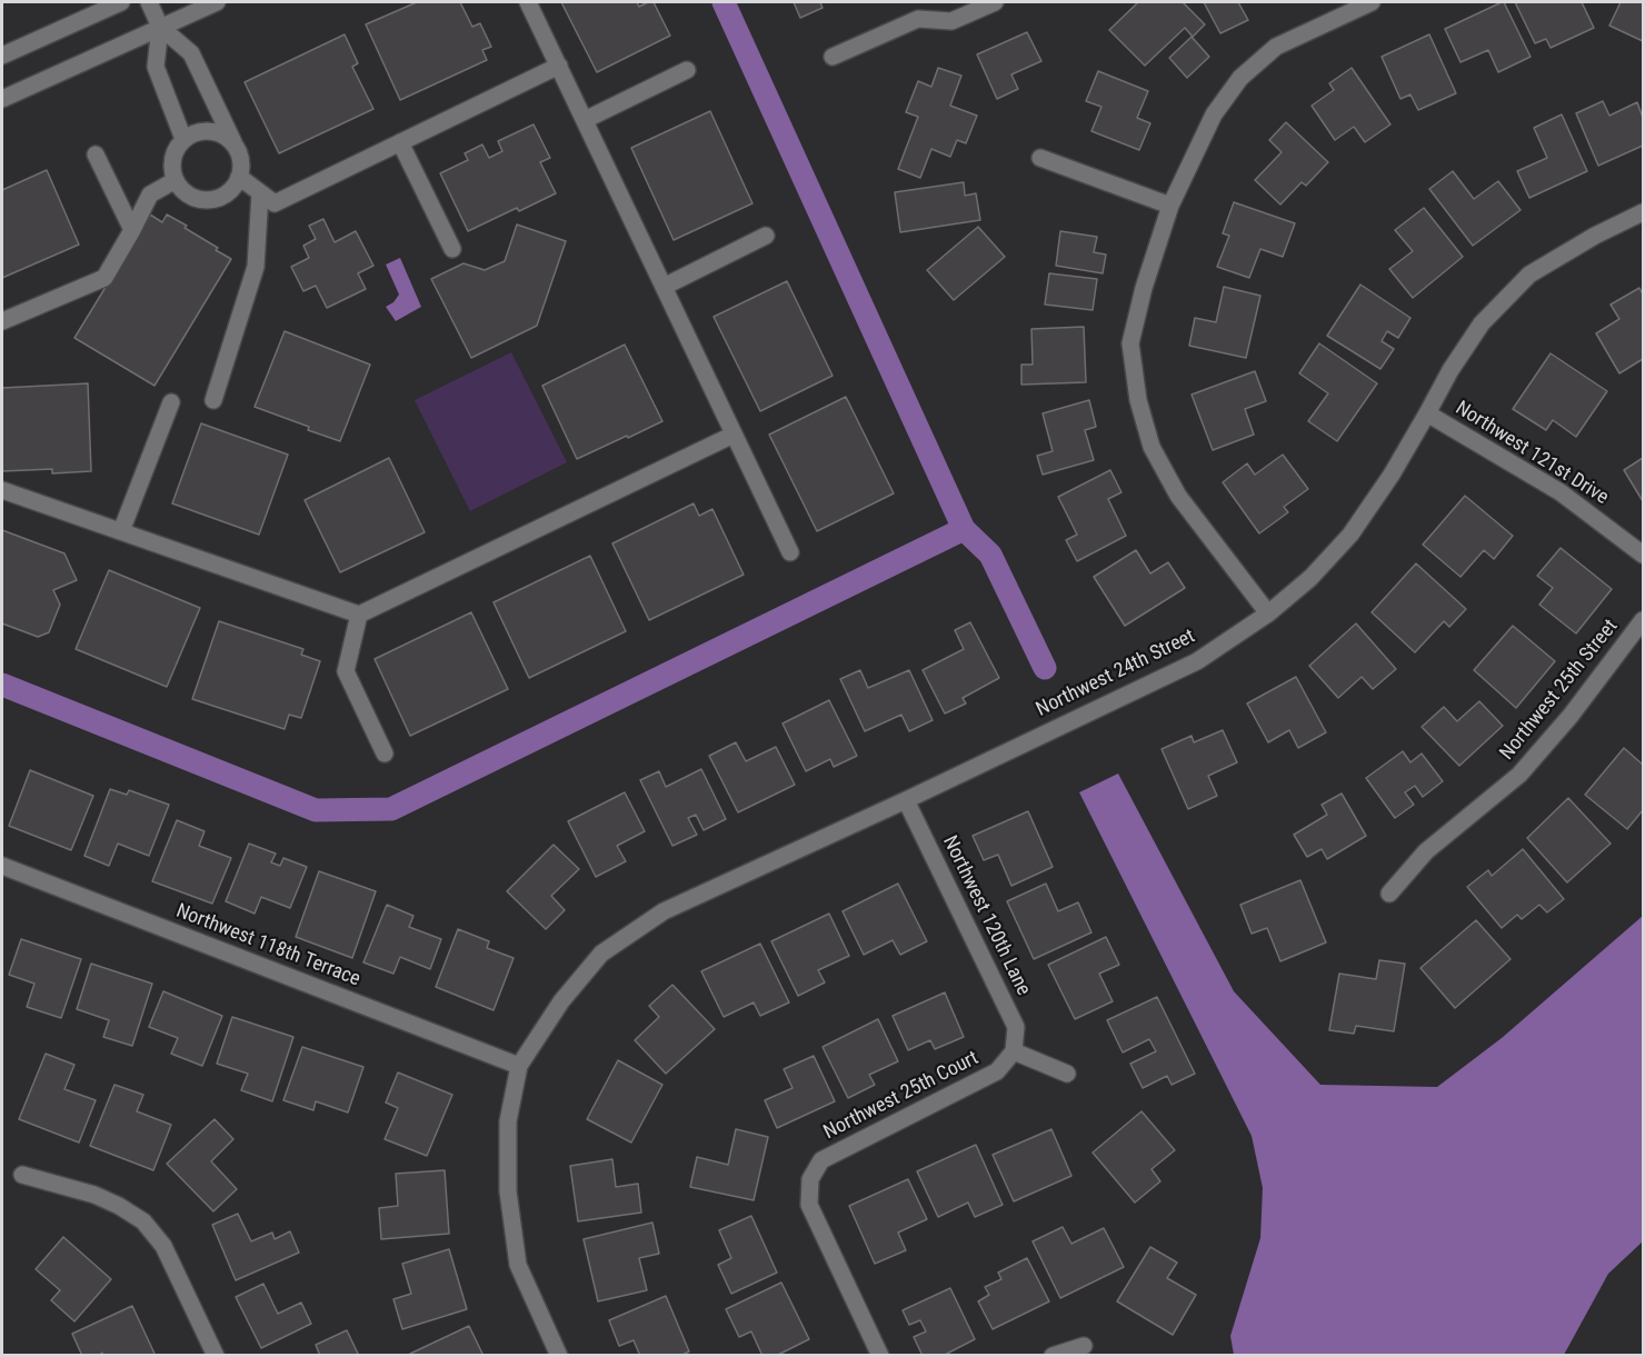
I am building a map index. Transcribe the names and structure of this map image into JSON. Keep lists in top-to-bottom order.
{
  "streets": {
    "street": [
      "Northwest 121st Drive",
      "Northwest 24th Street",
      "Northwest 25th Street",
      "Northwest 120th Lane",
      "Northwest 118th Terrace",
      "Northwest 25th Court"
    ]
  },
  "crossings": [
    ["Northwest 121st Drive", "Northwest 24th Street"],
    ["Northwest 24th Street", "Northwest 120th Lane"],
    ["Northwest 24th Street", "Northwest 118th Terrace"],
    ["Northwest 120th Lane", "Northwest 25th Court"]
  ]
}
